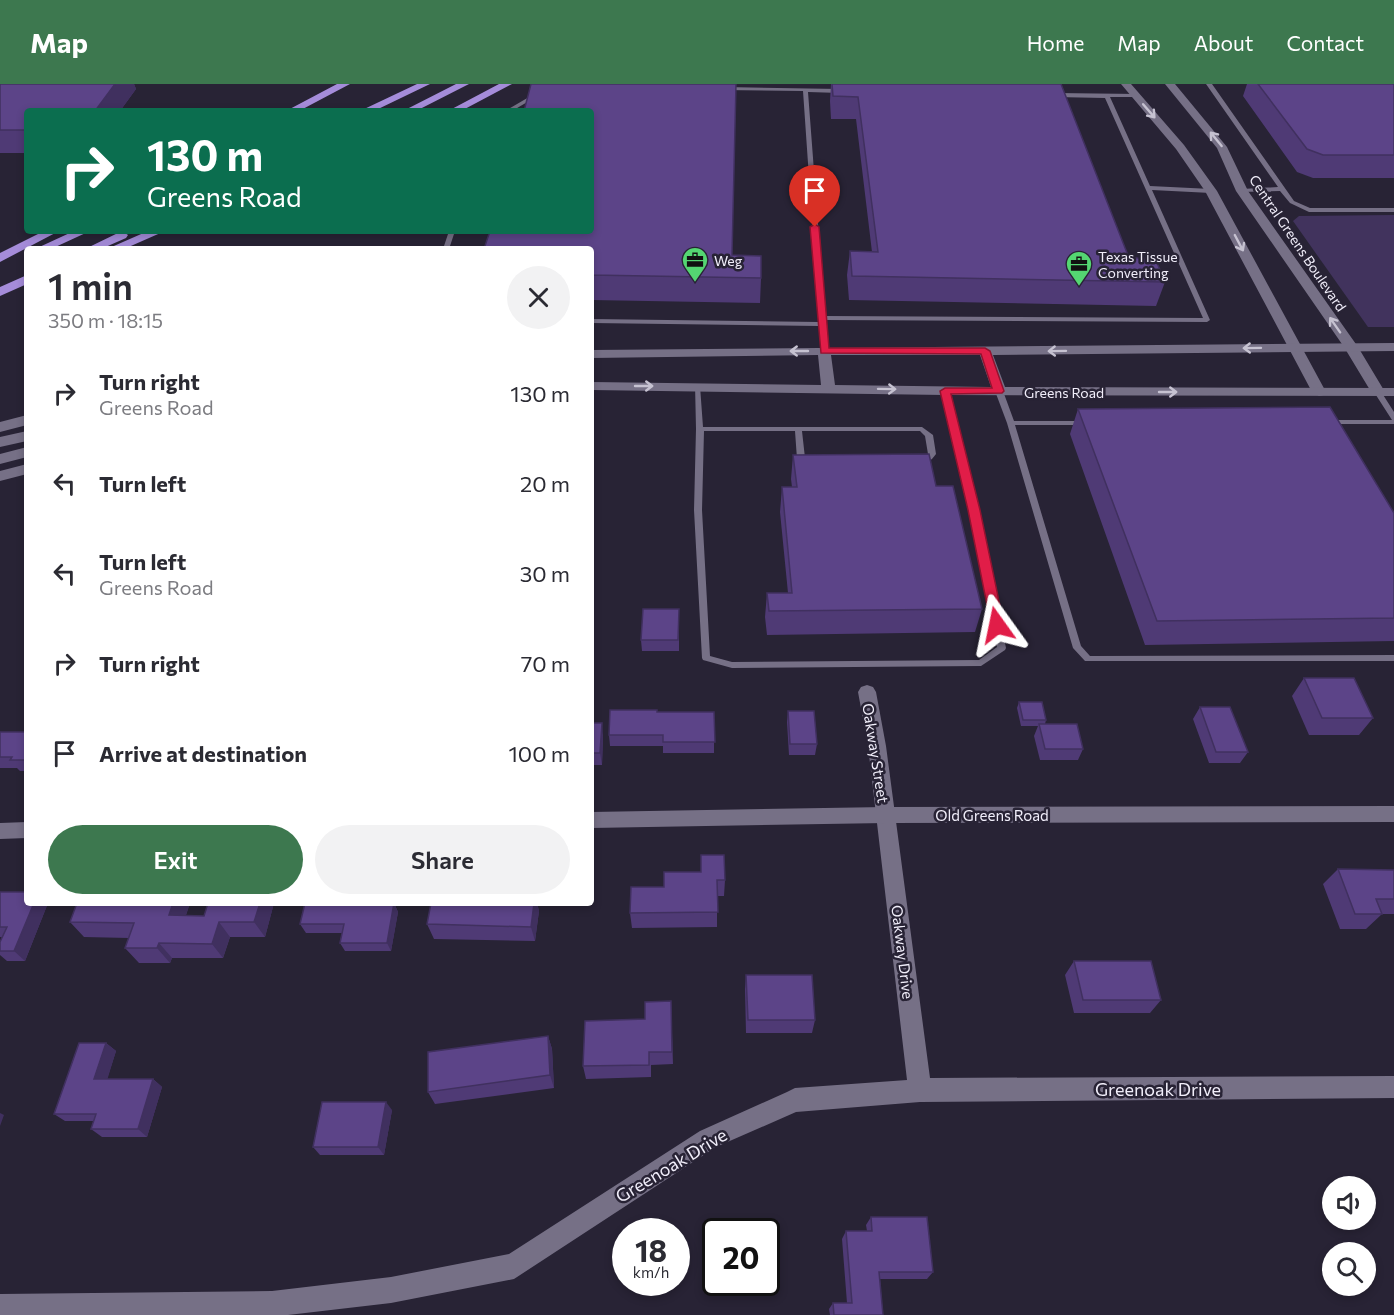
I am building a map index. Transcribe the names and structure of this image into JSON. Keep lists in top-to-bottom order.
{
  "streets": {
    "street": [
      "Central Greens Boulevard",
      "Greens Road",
      "Oakway Street",
      "Old Greens Road",
      "Oakway Drive",
      "Greenoak Drive"
    ]
  },
  "crossings": [
    ["Central Greens Boulevard", "Greens Road"],
    ["Oakway Street", "Old Greens Road"],
    ["Oakway Street", "Oakway Drive"],
    ["Old Greens Road", "Oakway Drive"],
    ["Oakway Drive", "Greenoak Drive"]
  ],
  "places": {
    "office": ["Weg", "Texas Tissue Converting"]
  },
  "page": {
    "header": "Map",
    "nav": [
      "Home",
      "Map",
      "About",
      "Contact"
    ],
    "turn": ["130 m", "Greens Road"],
    "heading": ["1 min", "350 m · 18:15"],
    "list": [
      {
        "name": "Turn right",
        "note": "Greens Road",
        "value": "130 m"
      },
      {
        "name": "Turn left",
        "value": "20 m"
      },
      {
        "name": "Turn left",
        "note": "Greens Road",
        "value": "30 m"
      },
      {
        "name": "Turn right",
        "value": "70 m"
      },
      {
        "name": "Arrive at destination",
        "value": "100 m"
      }
    ],
    "buttons": ["Exit", "Share"],
    "speed": "18 km/h",
    "limit": "20"
  }
}
